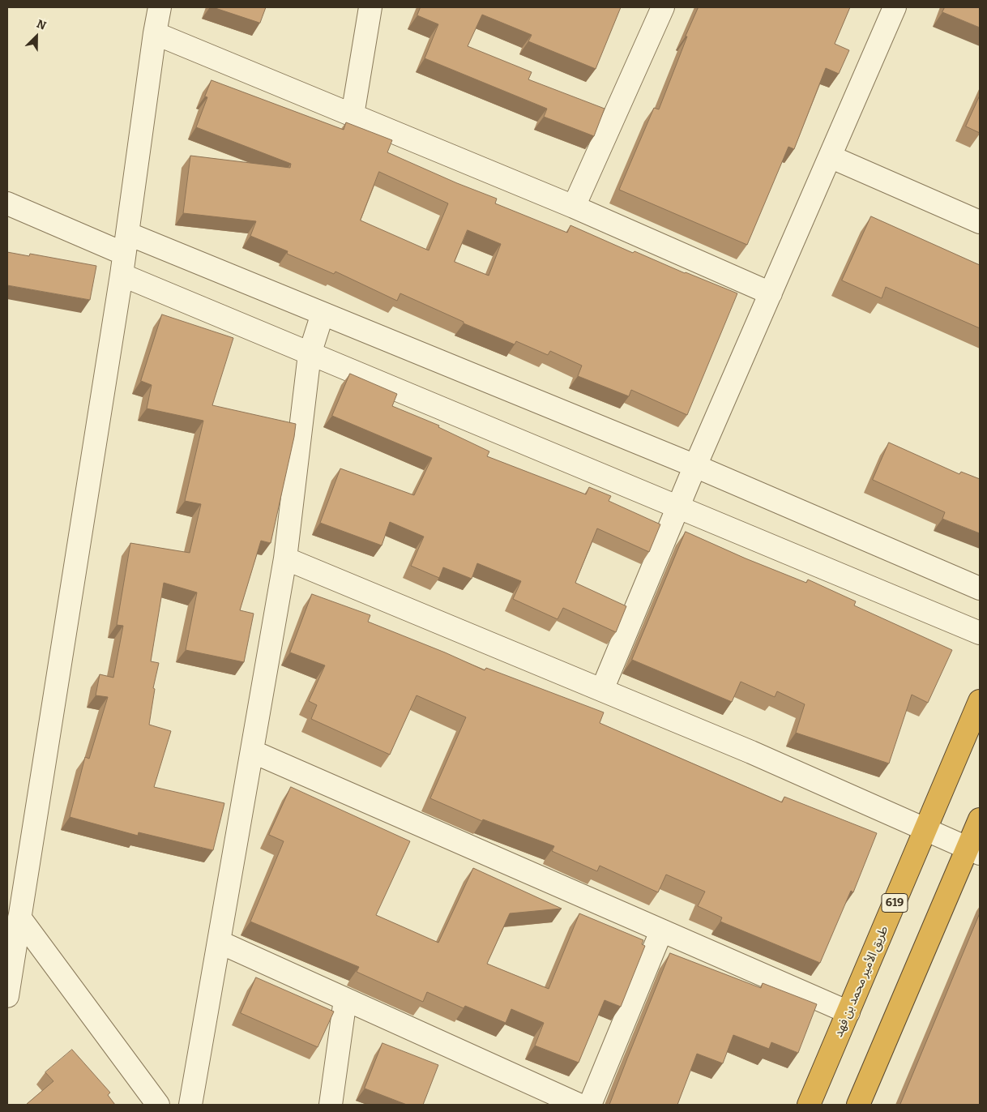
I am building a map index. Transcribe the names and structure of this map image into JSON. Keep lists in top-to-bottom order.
{
  "streets": {
    "highway": ["619", "طريق الأمير محمد بن فهد"]
  },
  "north": "top right"
}
